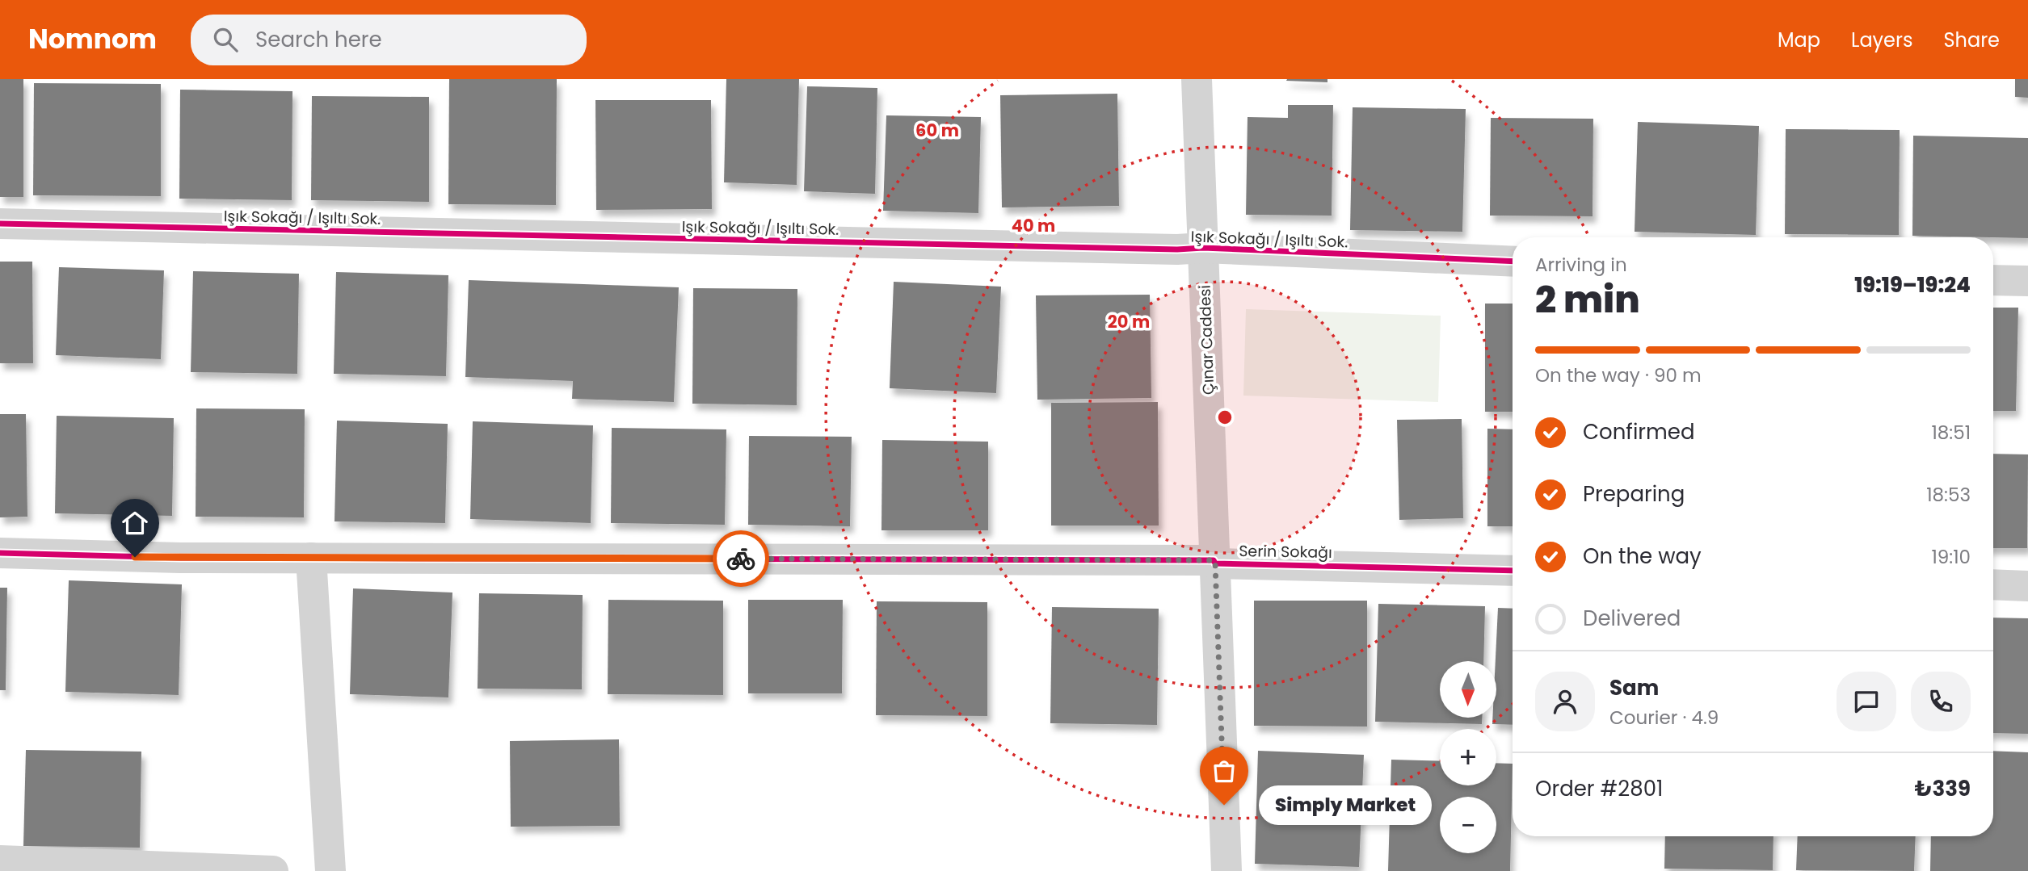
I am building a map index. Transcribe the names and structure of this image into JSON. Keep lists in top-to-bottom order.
{
  "streets": {
    "street": ["Işık Sokağı / Işıltı Sok.", "Çınar Caddesi", "Serin Sokağı"]
  },
  "crossings": [
    ["Işık Sokağı / Işıltı Sok.", "Çınar Caddesi"],
    ["Çınar Caddesi", "Serin Sokağı"]
  ],
  "places": ["Simply Market"],
  "north": "bottom",
  "page": {
    "header": "Nomnom",
    "search": "Search here",
    "nav": ["Map", "Layers", "Share"],
    "heading": ["2 min", "Arriving in", "19:19–19:24"],
    "panel": [
      "Sam",
      "Courier · 4.9",
      "Order #2801",
      "₺339"
    ],
    "bar": "On the way · 90 m",
    "list": [
      ["Confirmed", "18:51"],
      ["Preparing", "18:53"],
      ["On the way", "19:10"],
      "Delivered"
    ],
    "map_buttons": ["+", "−"],
    "bubble": "Simply Market"
  },
  "rings": ["60 m", "40 m", "20 m"]
}
